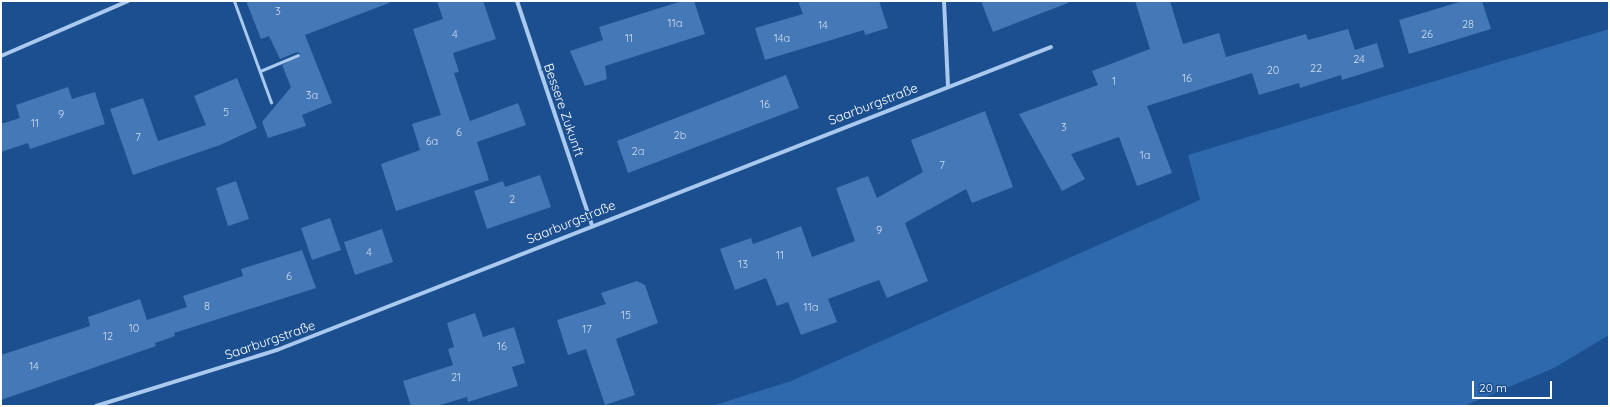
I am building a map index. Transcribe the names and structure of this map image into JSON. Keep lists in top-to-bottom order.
{
  "streets": {
    "street": ["Saarburgstraße", "Bessere Zukunft"]
  },
  "crossings": [
    ["Saarburgstraße", "Bessere Zukunft"]
  ],
  "house_numbers": [
    "3",
    "11a",
    "28",
    "14",
    "4",
    "26",
    "11",
    "14a",
    "24",
    "22",
    "20",
    "16",
    "1",
    "3a",
    "16",
    "5",
    "9",
    "11",
    "3",
    "6",
    "2b",
    "7",
    "6a",
    "2a",
    "1a",
    "7",
    "2",
    "9",
    "4",
    "11",
    "13",
    "6",
    "8",
    "11a",
    "15",
    "10",
    "17",
    "12",
    "16",
    "14",
    "21"
  ],
  "scale_bar": "20 m"
}
